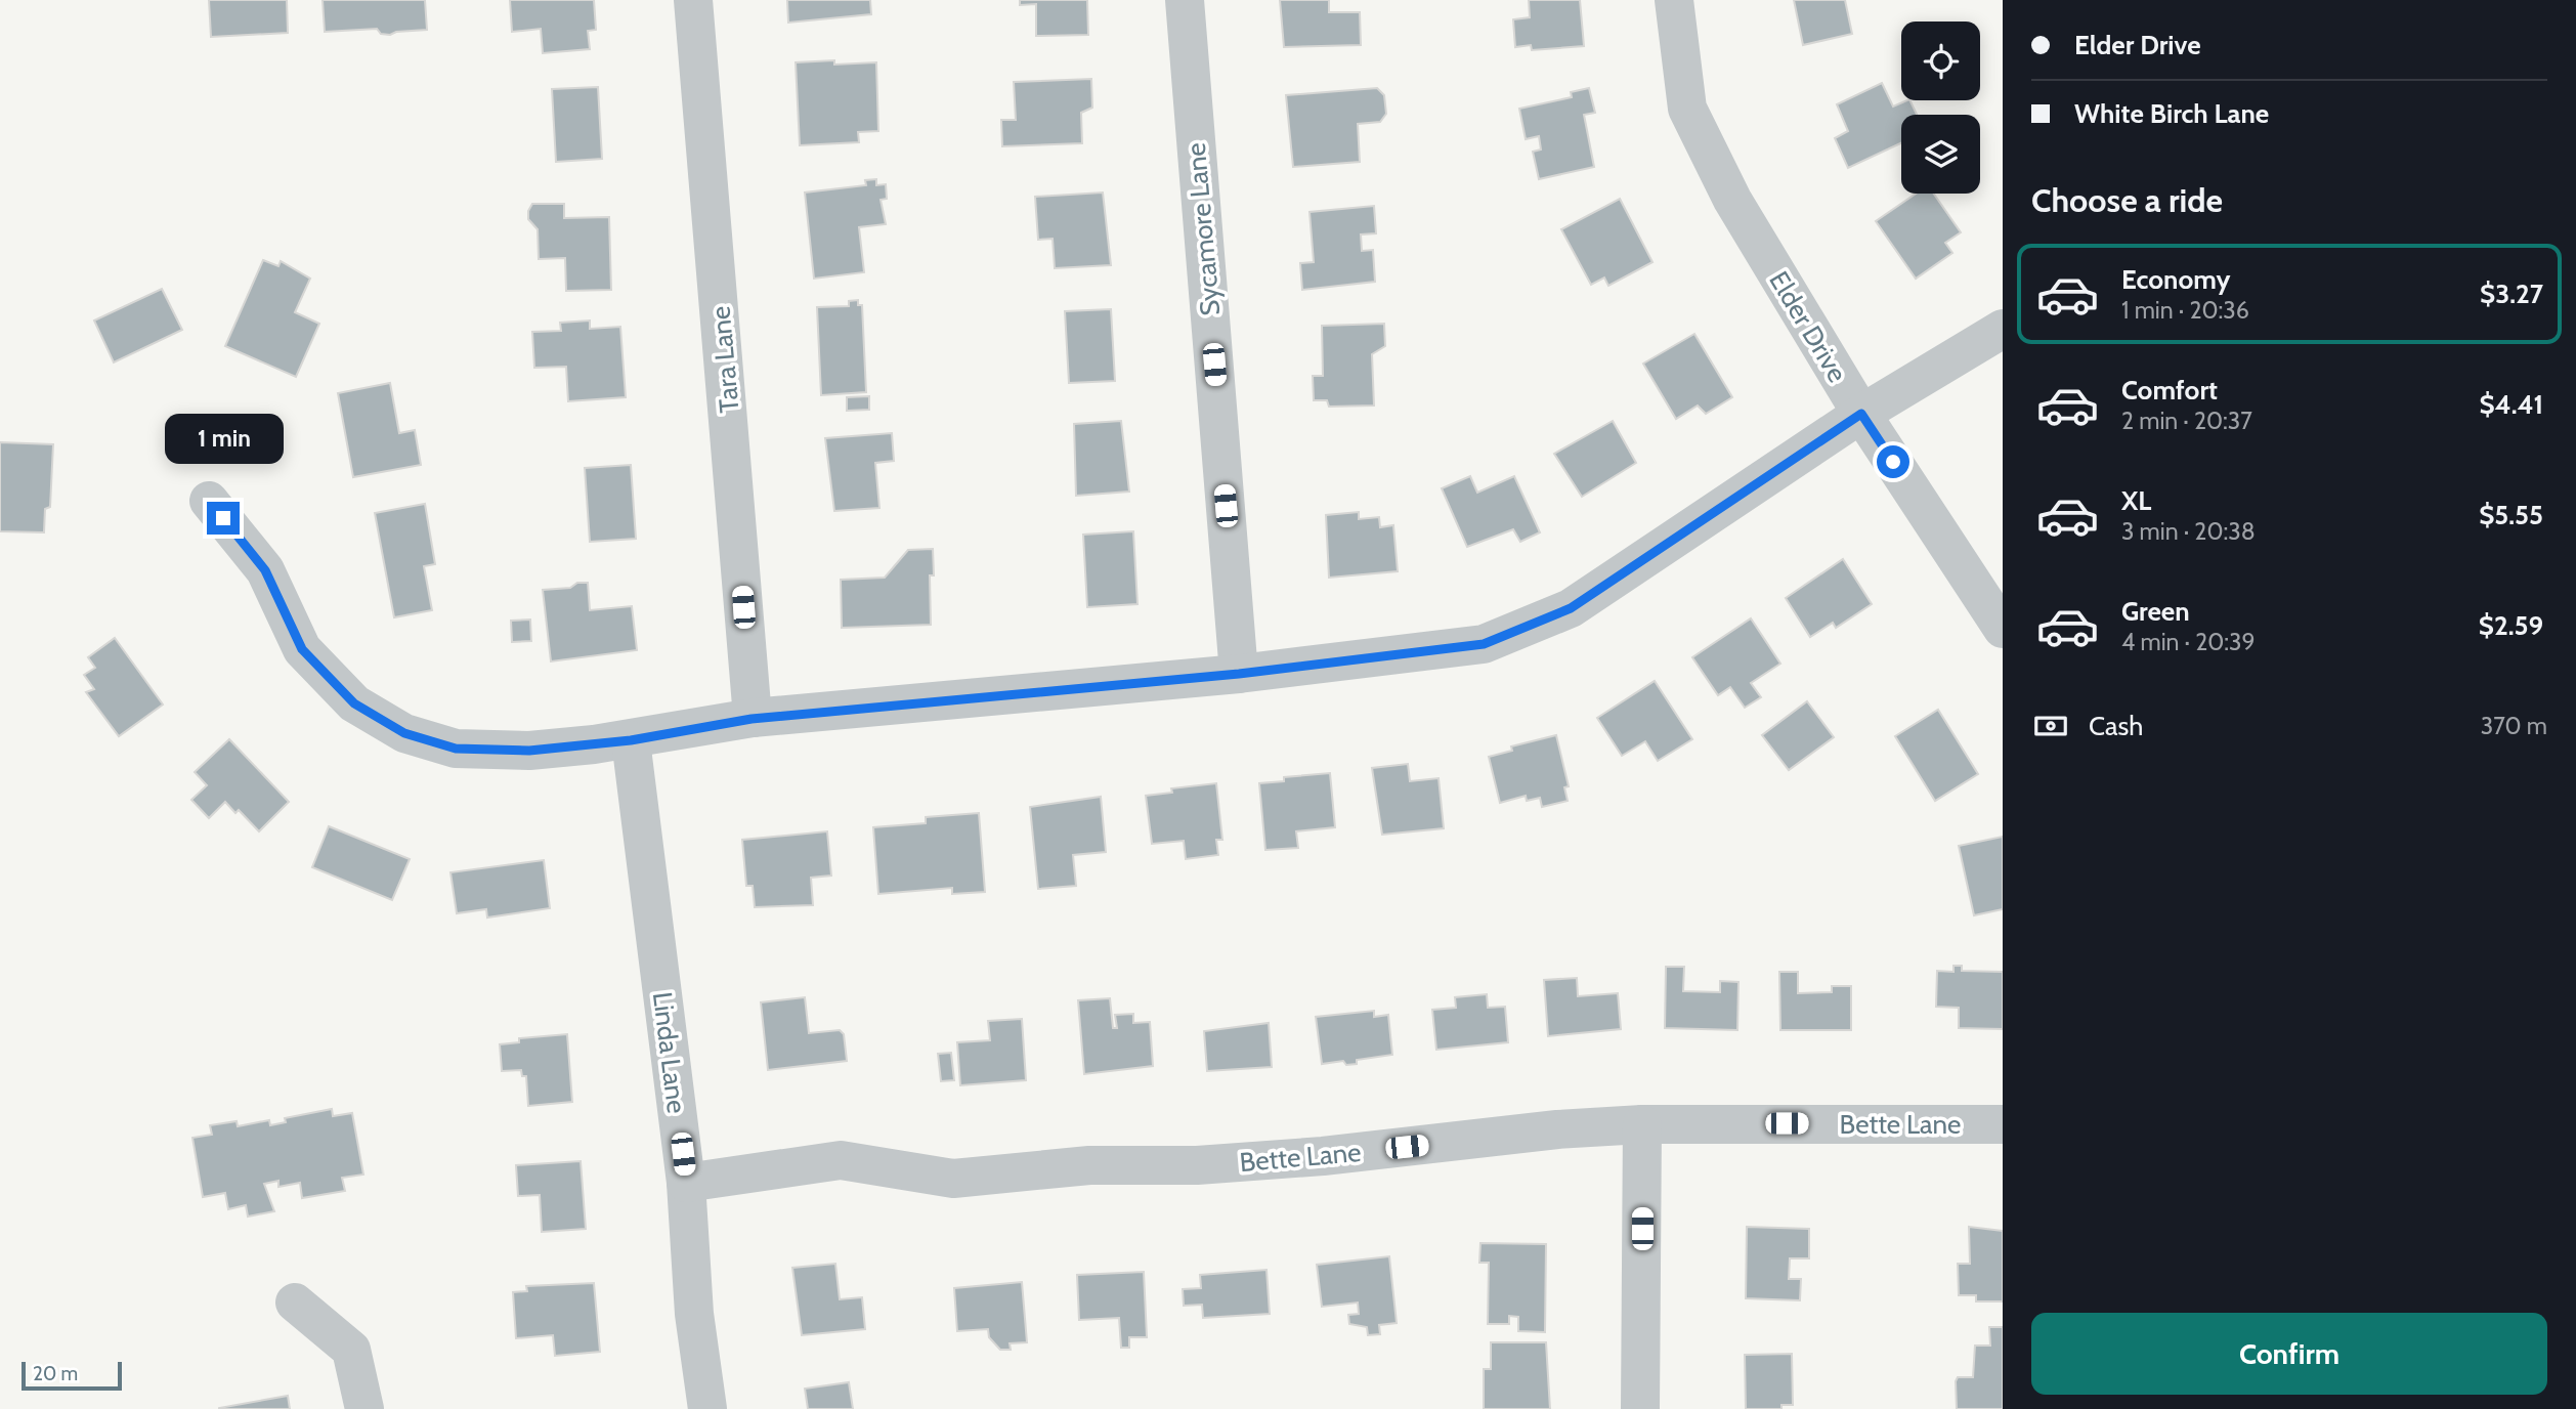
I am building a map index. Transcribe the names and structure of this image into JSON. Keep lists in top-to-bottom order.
{
  "streets": {
    "street": [
      "Sycamore Lane",
      "Elder Drive",
      "Tara Lane",
      "Linda Lane",
      "Bette Lane"
    ]
  },
  "crossings": [
    ["Linda Lane", "Bette Lane"]
  ],
  "scale_bar": "20 m",
  "page": {
    "banner": ["Elder Drive", "White Birch Lane"],
    "heading": "Choose a ride",
    "list": [
      {
        "name": "Economy",
        "note": "1 min · 20:36",
        "value": "$3.27"
      },
      {
        "name": "Comfort",
        "note": "2 min · 20:37",
        "value": "$4.41"
      },
      {
        "name": "XL",
        "note": "3 min · 20:38",
        "value": "$5.55"
      },
      {
        "name": "Green",
        "note": "4 min · 20:39",
        "value": "$2.59"
      }
    ],
    "bubble": "1 min",
    "pay": ["Cash", "370 m"],
    "buttons": "Confirm",
    "scale": "20 m"
  }
}
